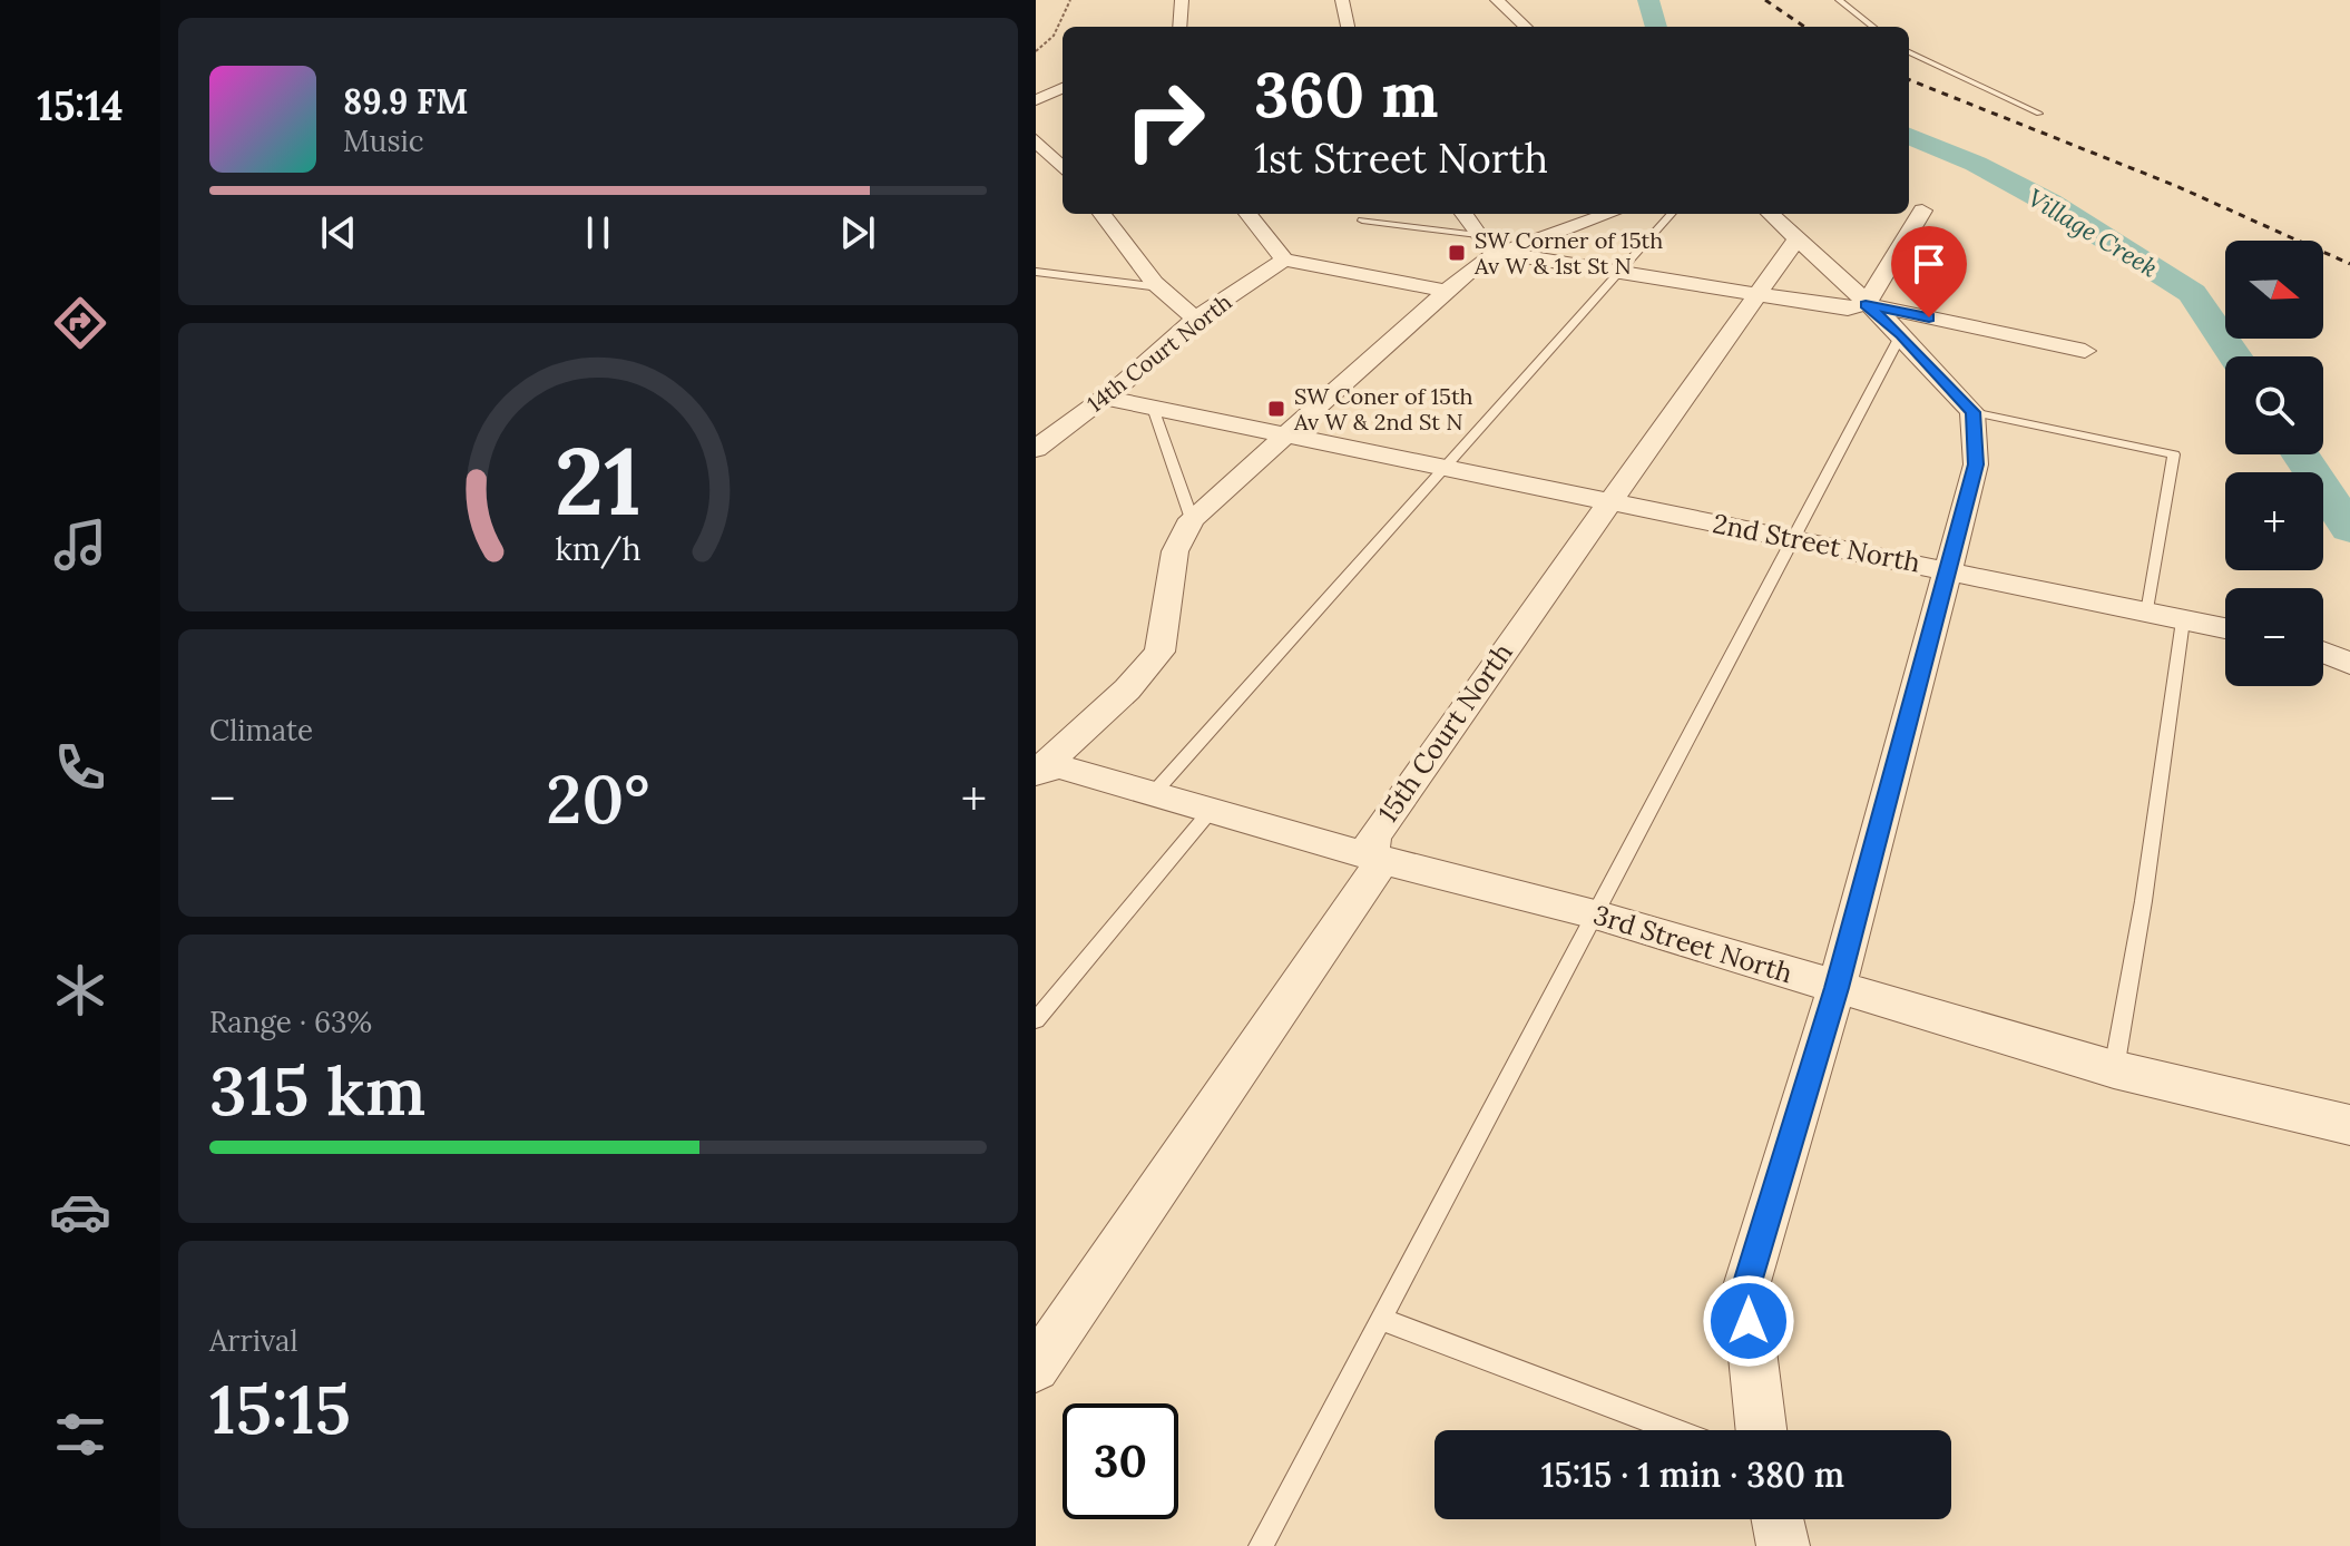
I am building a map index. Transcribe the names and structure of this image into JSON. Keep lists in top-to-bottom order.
{
  "streets": {
    "street": [
      "14th Court North",
      "2nd Street North",
      "15th Court North",
      "3rd Street North"
    ]
  },
  "crossings": [
    ["14th Court North", "2nd Street North"],
    ["2nd Street North", "15th Court North"],
    ["15th Court North", "3rd Street North"]
  ],
  "water": ["Village Creek"],
  "places": {
    "transit": ["SW Corner of 15th Av W & 1st St N", "SW Coner of 15th Av W & 2nd St N"]
  },
  "north": "right",
  "page": {
    "tabs": "15:14",
    "turn": ["360 m", "1st Street North"],
    "song": ["89.9 FM", "Music"],
    "map_buttons": ["+", "−"],
    "tile": [
      "Climate",
      ["Range · 63%", "315 km"],
      ["Arrival", "15:15"]
    ],
    "heat": ["−", "20°", "+"],
    "limit": "30",
    "trip": "15:15 · 1 min · 380 m",
    "gauge": ["21", "km/h"]
  }
}
